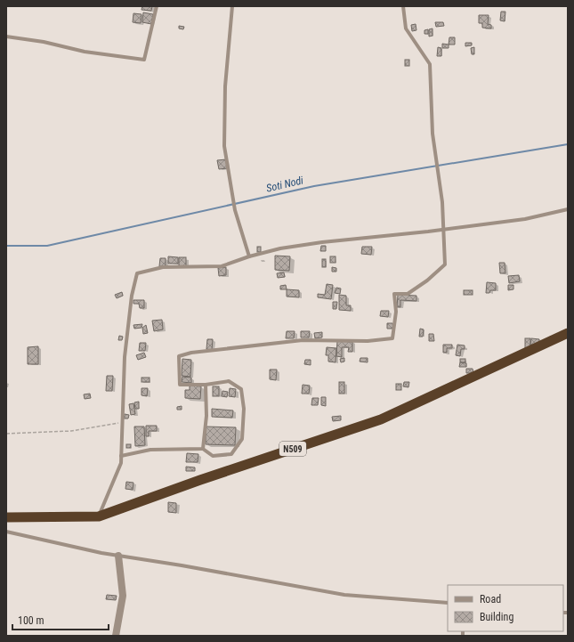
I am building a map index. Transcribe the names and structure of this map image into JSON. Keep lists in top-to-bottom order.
{
  "streets": {
    "highway": ["N509"]
  },
  "water": ["Soti Nodi"],
  "legend": ["Road", "Building"],
  "scale_bar": "100 m"
}
